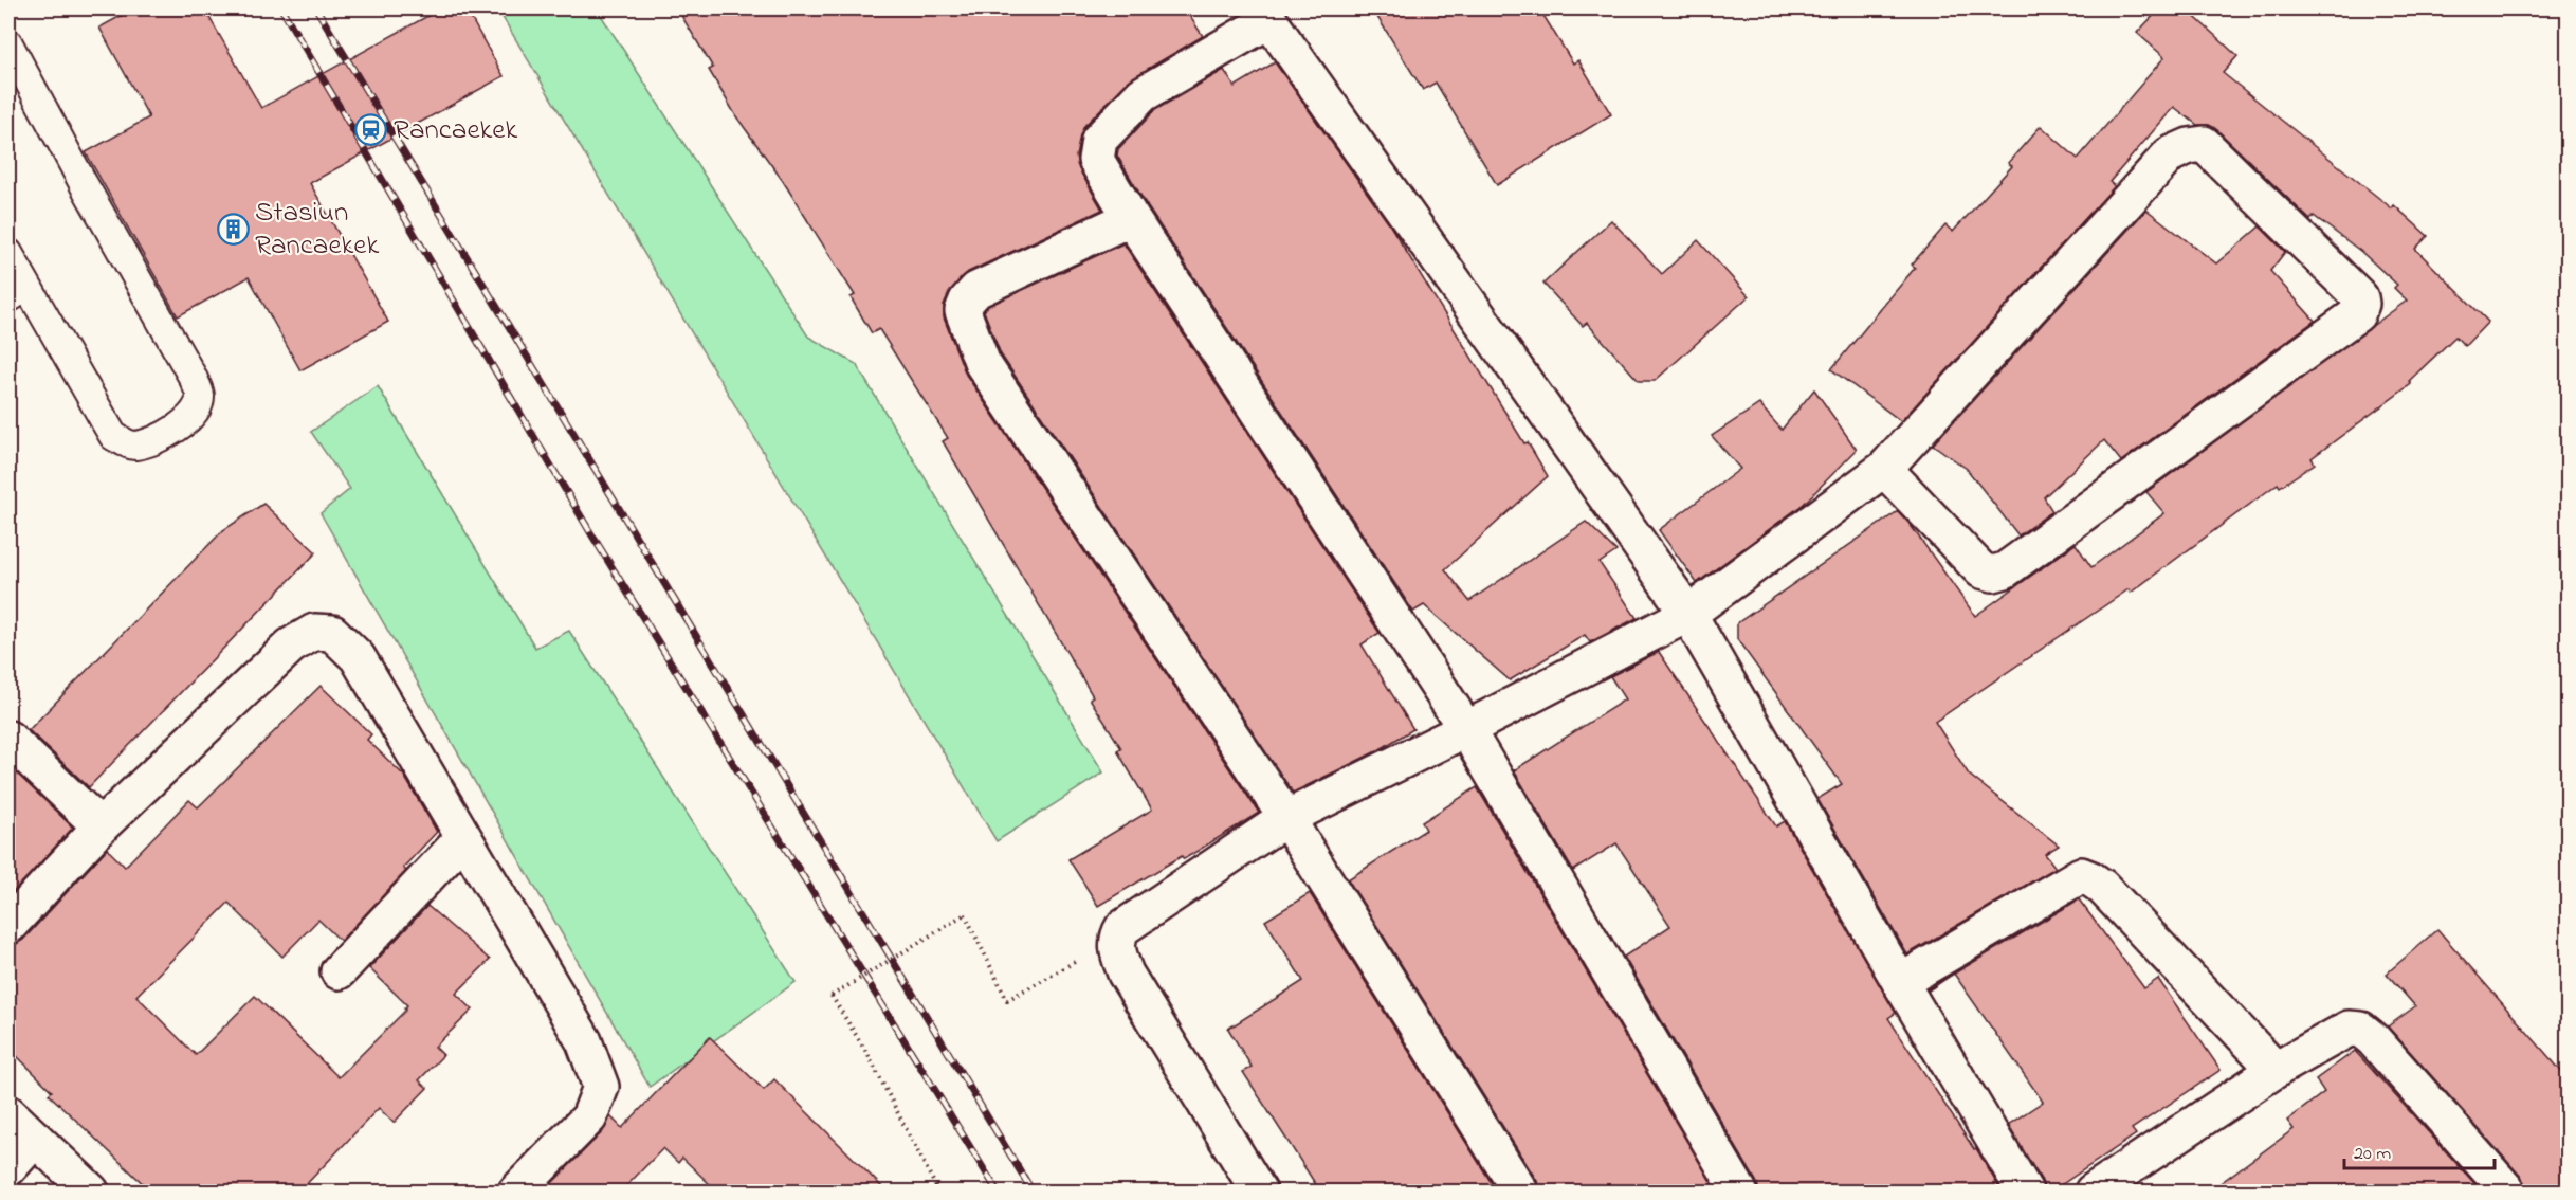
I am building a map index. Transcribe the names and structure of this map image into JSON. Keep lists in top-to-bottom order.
{
  "places": {
    "station": ["Rancaekek"],
    "building": ["Stasiun Rancaekek"]
  },
  "scale_bar": "20 m"
}
